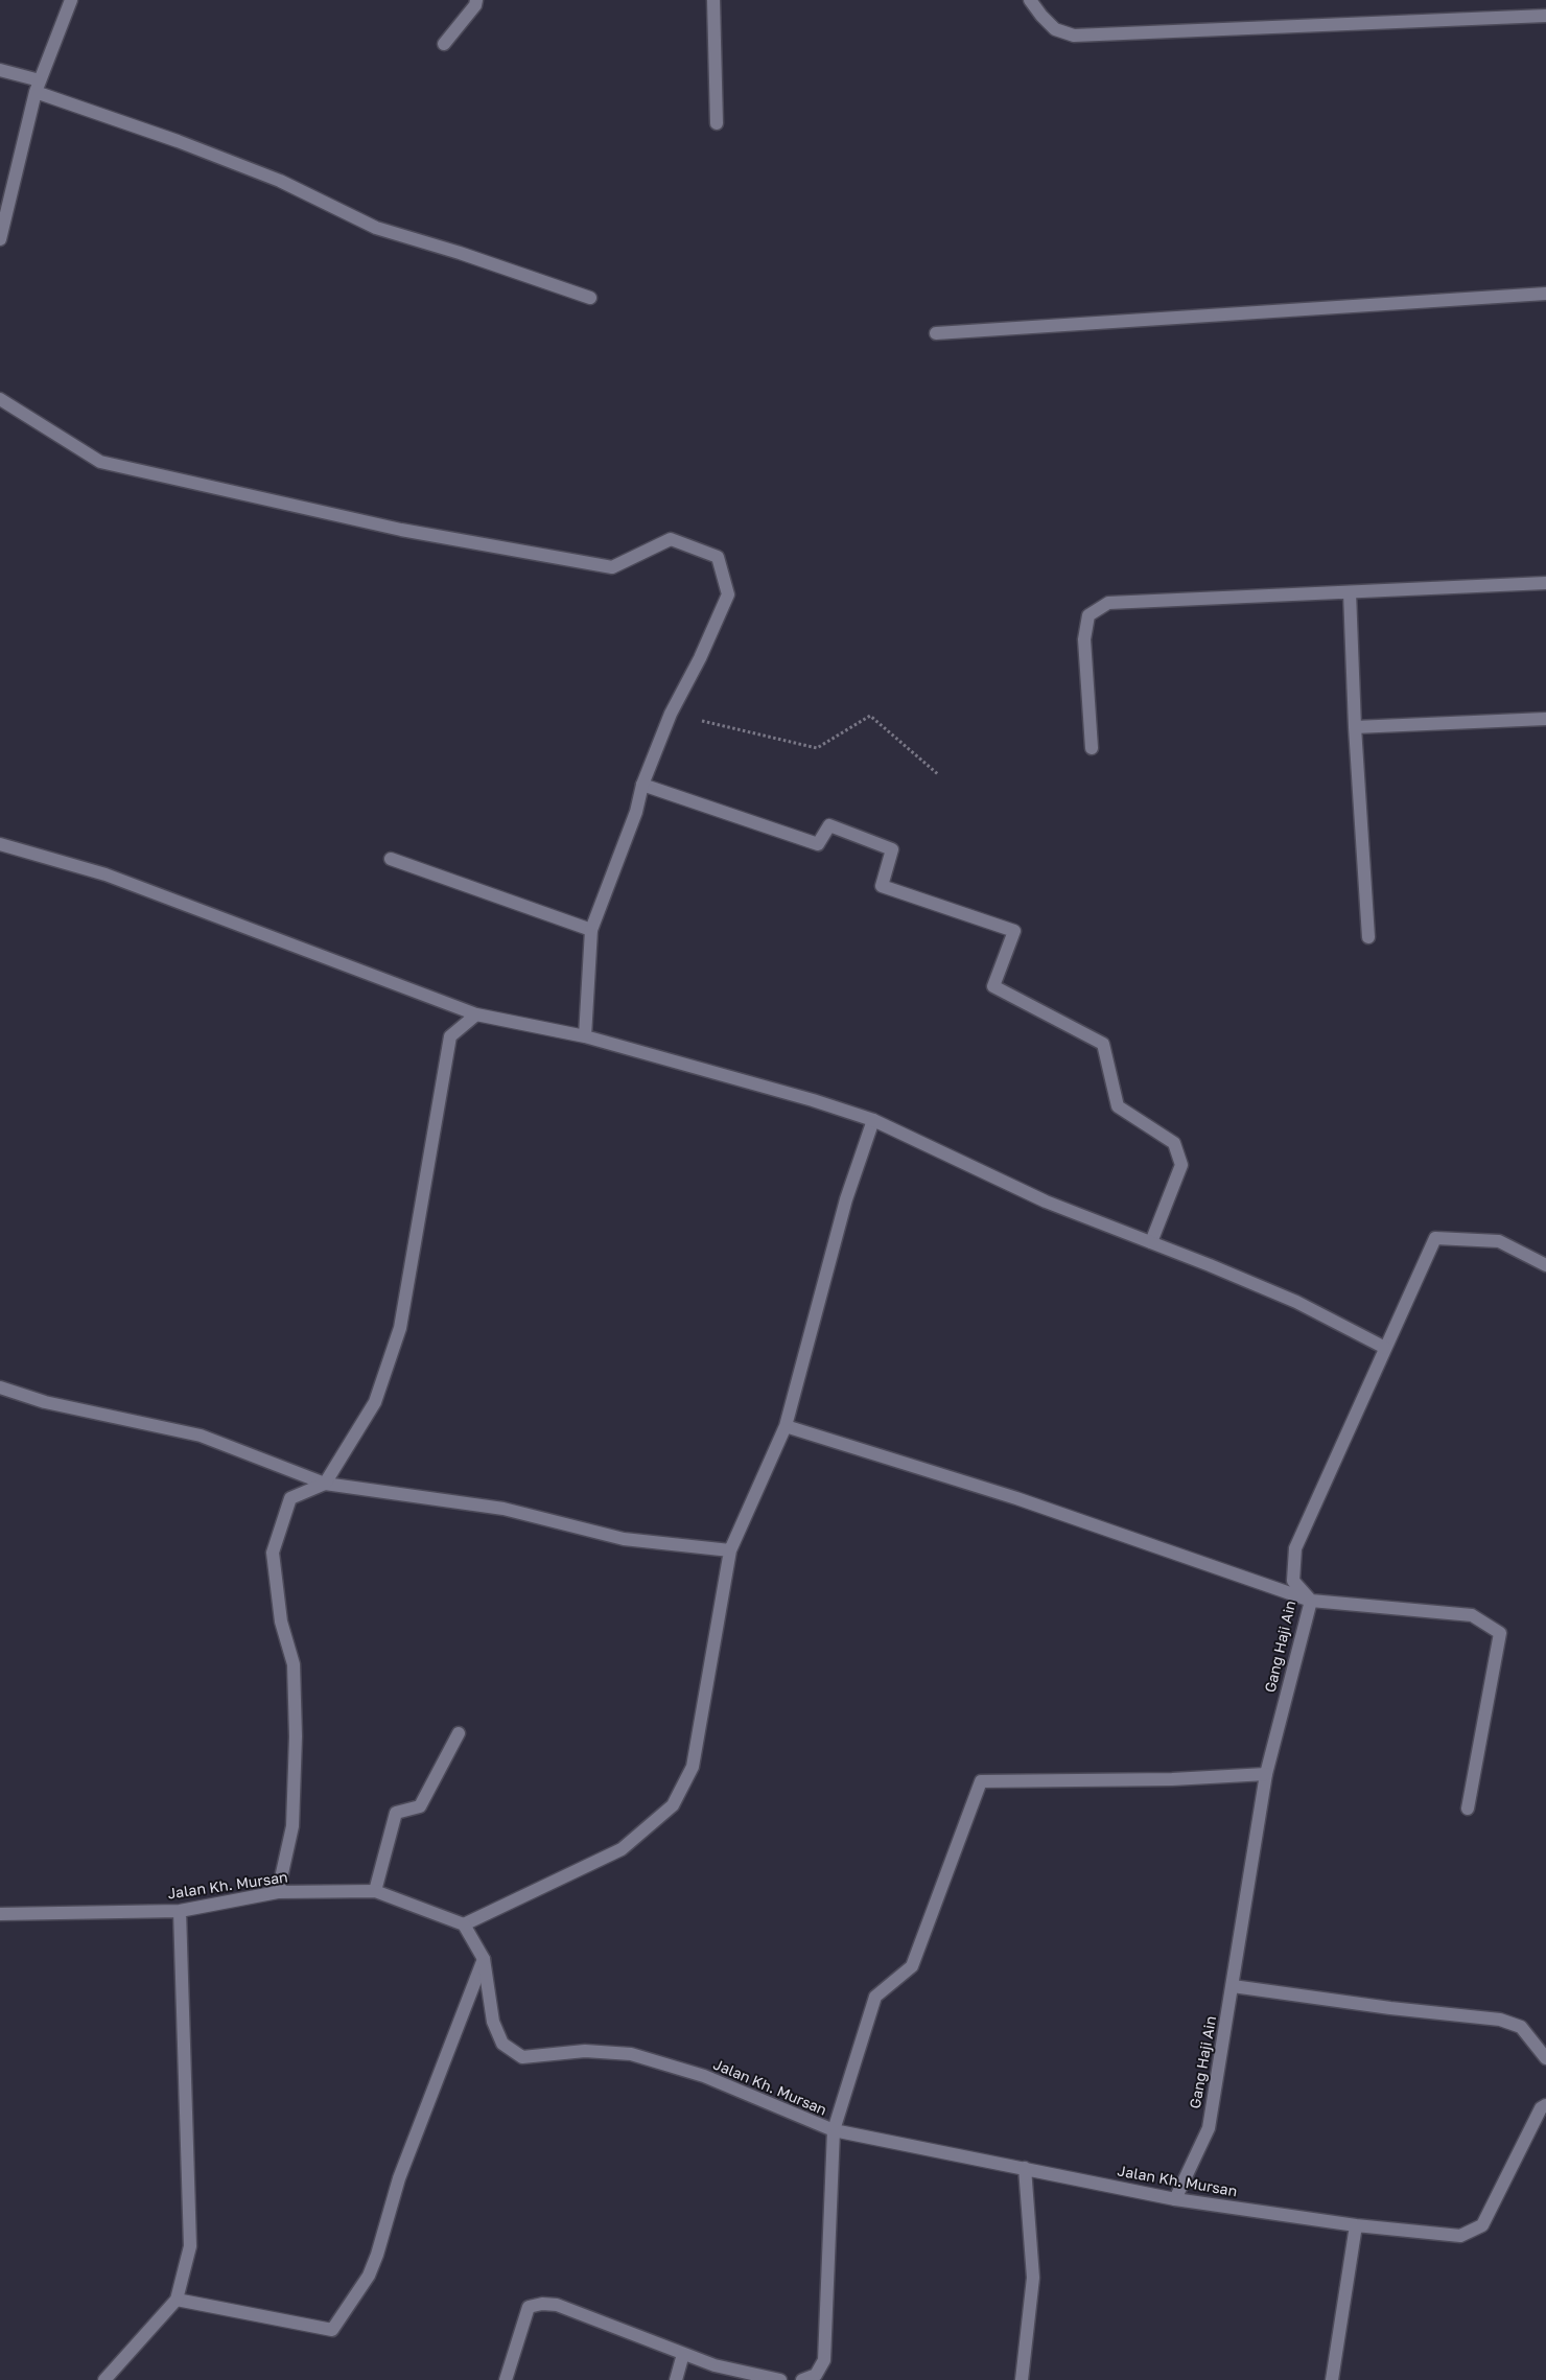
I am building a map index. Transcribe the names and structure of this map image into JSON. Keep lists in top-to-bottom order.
{
  "streets": {
    "street": ["Gang Haji Ain", "Jalan Kh. Mursan"]
  },
  "crossings": [
    ["Gang Haji Ain", "Jalan Kh. Mursan"]
  ]
}
